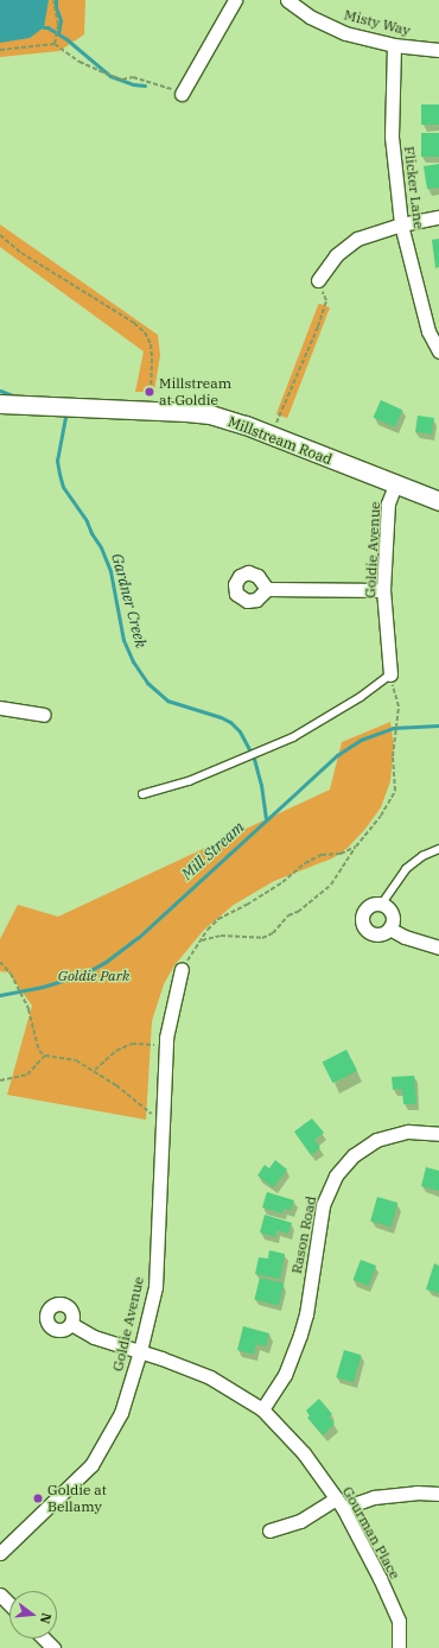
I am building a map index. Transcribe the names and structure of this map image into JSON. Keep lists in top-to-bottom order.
{
  "streets": {
    "main road": ["Millstream Road"],
    "street": [
      "Misty Way",
      "Flicker Lane",
      "Goldie Avenue",
      "Rason Road",
      "Gourman Place"
    ]
  },
  "crossings": [
    ["Misty Way", "Flicker Lane"],
    ["Millstream Road", "Goldie Avenue"],
    ["Goldie Avenue", "Gourman Place"],
    ["Rason Road", "Gourman Place"]
  ],
  "water": ["Gardner Creek", "Mill Stream"],
  "parks": ["Goldie Park"],
  "places": ["Millstream at Goldie", "Goldie at Bellamy"],
  "north": "right"
}
